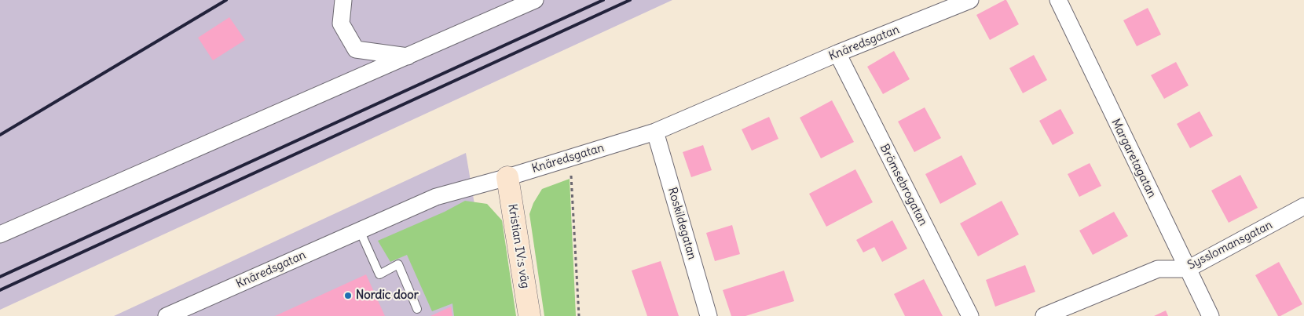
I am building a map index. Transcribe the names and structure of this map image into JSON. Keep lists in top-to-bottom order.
{
  "streets": {
    "street": [
      "Knäredsgatan",
      "Margaretagatan",
      "Brömsebrogatan",
      "Roskildegatan",
      "Sysslomansgatan",
      "Kristian IV:s väg"
    ]
  },
  "crossings": [
    ["Knäredsgatan", "Brömsebrogatan"],
    ["Knäredsgatan", "Roskildegatan"],
    ["Knäredsgatan", "Kristian IV:s väg"],
    ["Margaretagatan", "Sysslomansgatan"]
  ],
  "places": ["Nordic door"]
}
